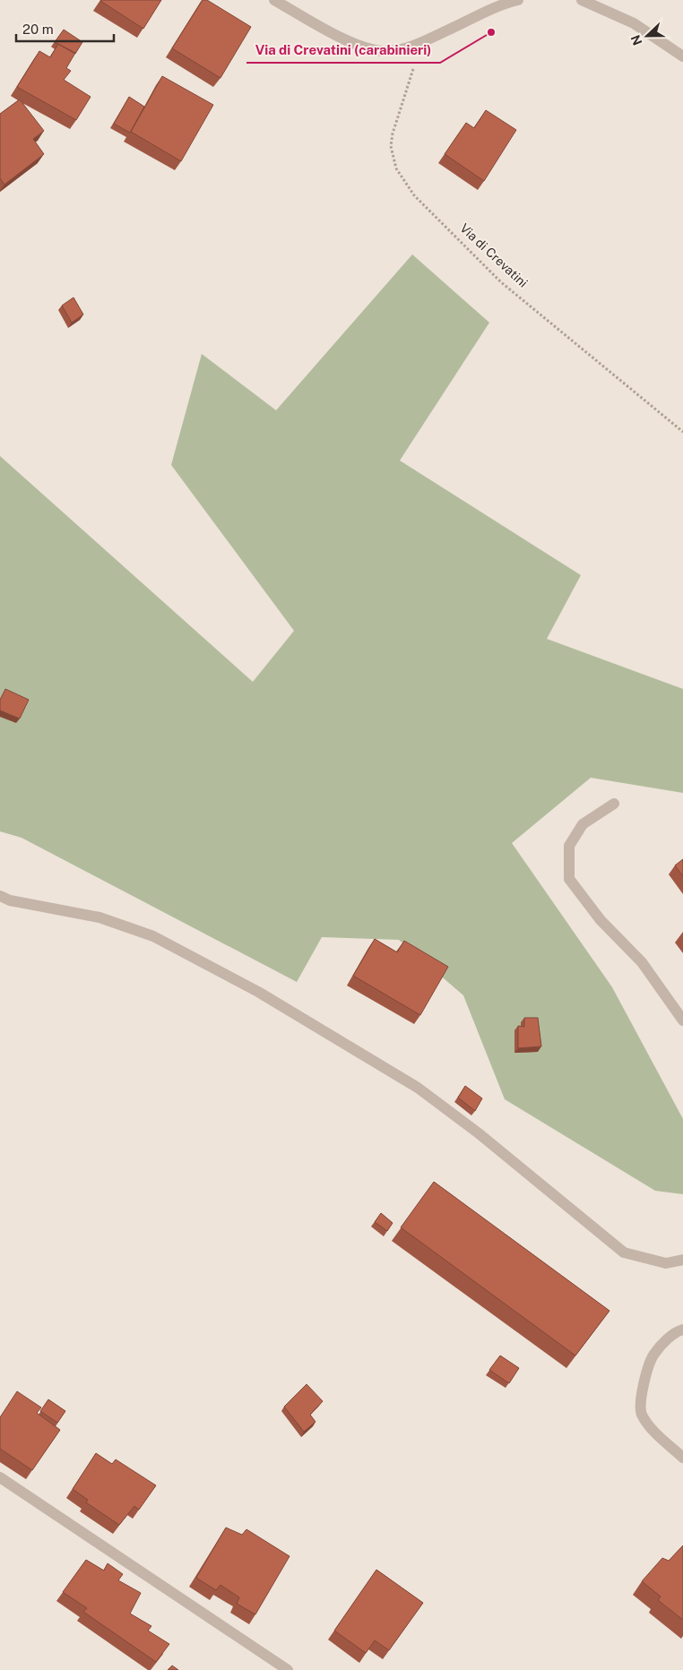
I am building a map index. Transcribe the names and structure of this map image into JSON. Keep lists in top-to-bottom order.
{
  "streets": {
    "path": ["Via di Crevatini"]
  },
  "places": ["Via di Crevatini (carabinieri)"],
  "scale_bar": "20 m",
  "north": "left"
}
